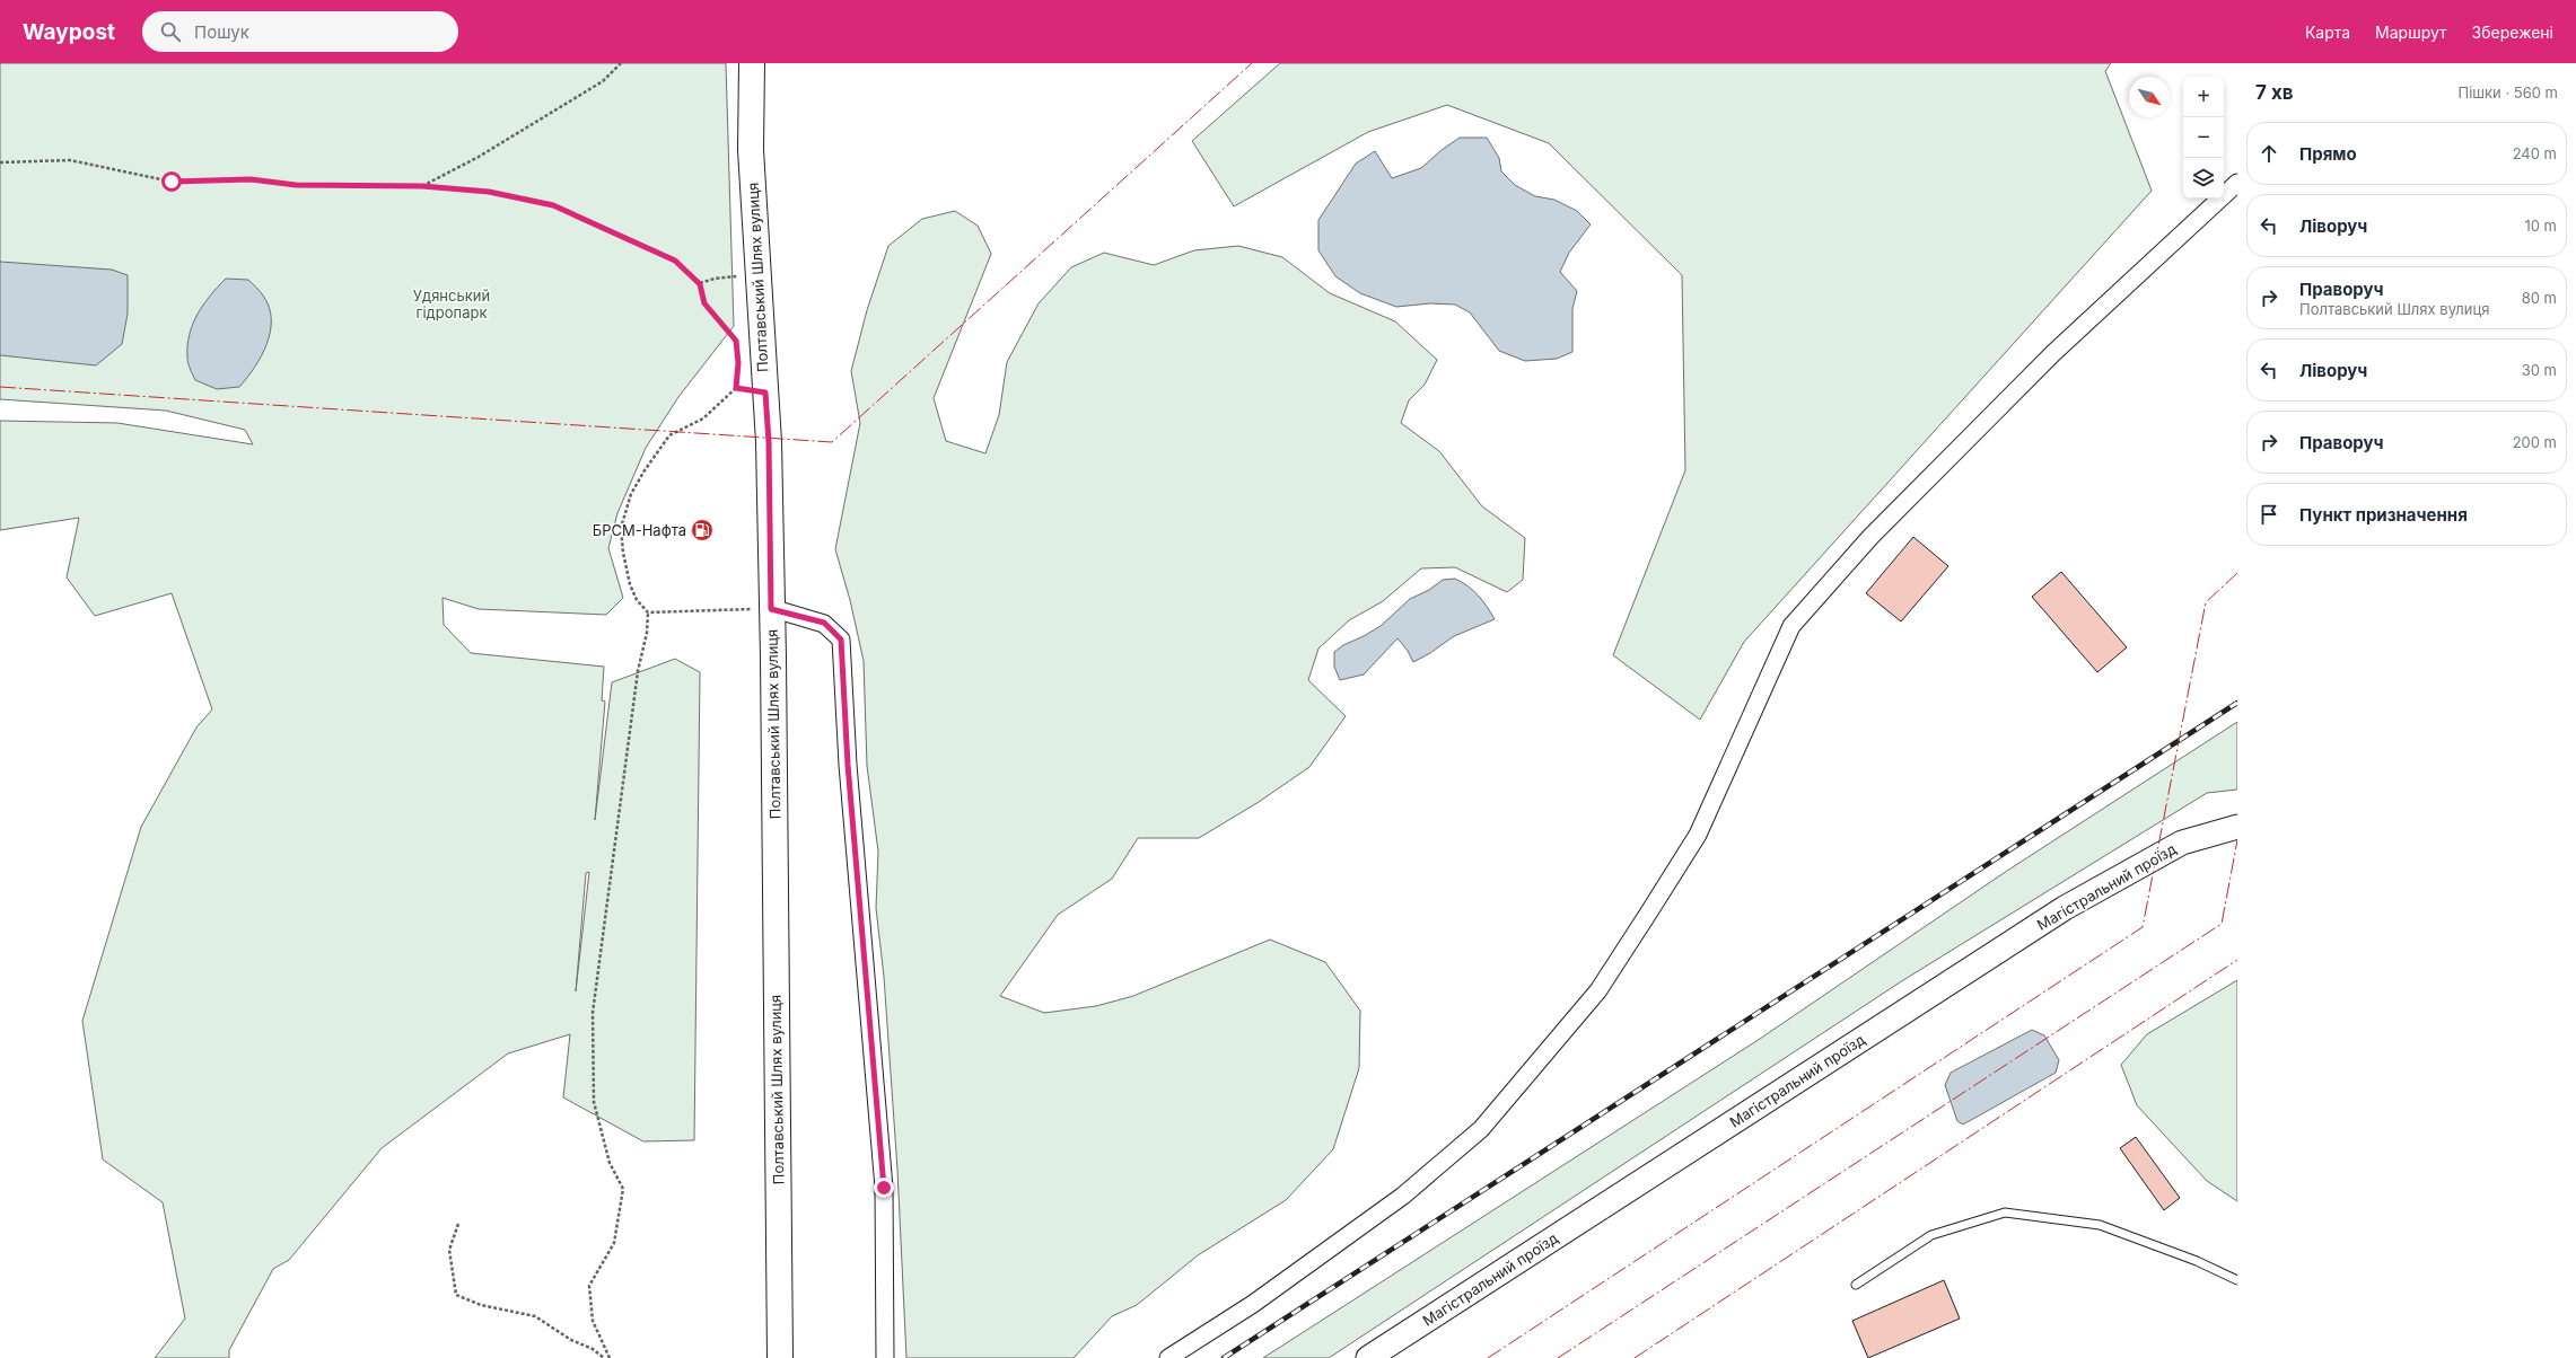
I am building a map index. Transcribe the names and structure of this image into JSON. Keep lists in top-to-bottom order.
{
  "streets": {
    "main road": ["Полтавський Шлях вулиця", "Магістральний проїзд"]
  },
  "parks": ["Удянський гідропарк"],
  "places": {
    "fuel station": ["БРСМ-Нафта"]
  },
  "north": "bottom right",
  "page": {
    "header": "Waypost",
    "search": "Пошук",
    "nav": ["Карта", "Маршрут", "Збережені"],
    "heading": ["7 хв", "Пішки · 560 m"],
    "map_buttons": ["+", "−"],
    "list": [
      ["Прямо", "240 m"],
      ["Ліворуч", "10 m"],
      ["Праворуч", "Полтавський Шлях вулиця", "80 m"],
      ["Ліворуч", "30 m"],
      ["Праворуч", "200 m"],
      "Пункт призначення"
    ]
  }
}
